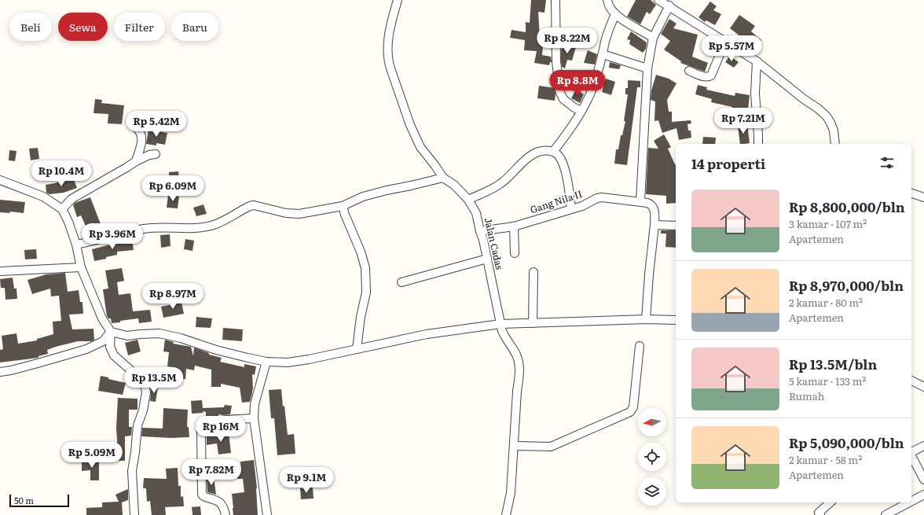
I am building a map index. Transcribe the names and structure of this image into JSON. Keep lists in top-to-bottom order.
{
  "streets": {
    "street": ["Gang Nila II", "Jalan Cadas"]
  },
  "crossings": [
    ["Gang Nila II", "Jalan Cadas"]
  ],
  "scale_bar": "50 m",
  "north": "left",
  "page": {
    "chip": [
      "Beli",
      "Sewa",
      "Filter",
      "Baru"
    ],
    "price": [
      "Rp 8.22M",
      "Rp 5.57M",
      "Rp 8.8M",
      "Rp 7.21M",
      "Rp 5.42M",
      "Rp 10.4M",
      "Rp 6.09M",
      "Rp 3.96M",
      "Rp 8.97M",
      "Rp 13.5M",
      "Rp 16M",
      "Rp 5.09M",
      "Rp 7.82M",
      "Rp 9.1M"
    ],
    "heading": "14 properti",
    "list": [
      {
        "name": "Rp 8,800,000/bln",
        "note": "3 kamar · 107 m² · Apartemen"
      },
      {
        "name": "Rp 8,970,000/bln",
        "note": "2 kamar · 80 m² · Apartemen"
      },
      {
        "name": "Rp 13.5M/bln",
        "note": "5 kamar · 133 m² · Rumah"
      },
      {
        "name": "Rp 5,090,000/bln",
        "note": "2 kamar · 58 m² · Apartemen"
      }
    ],
    "scale": "50 m"
  }
}
